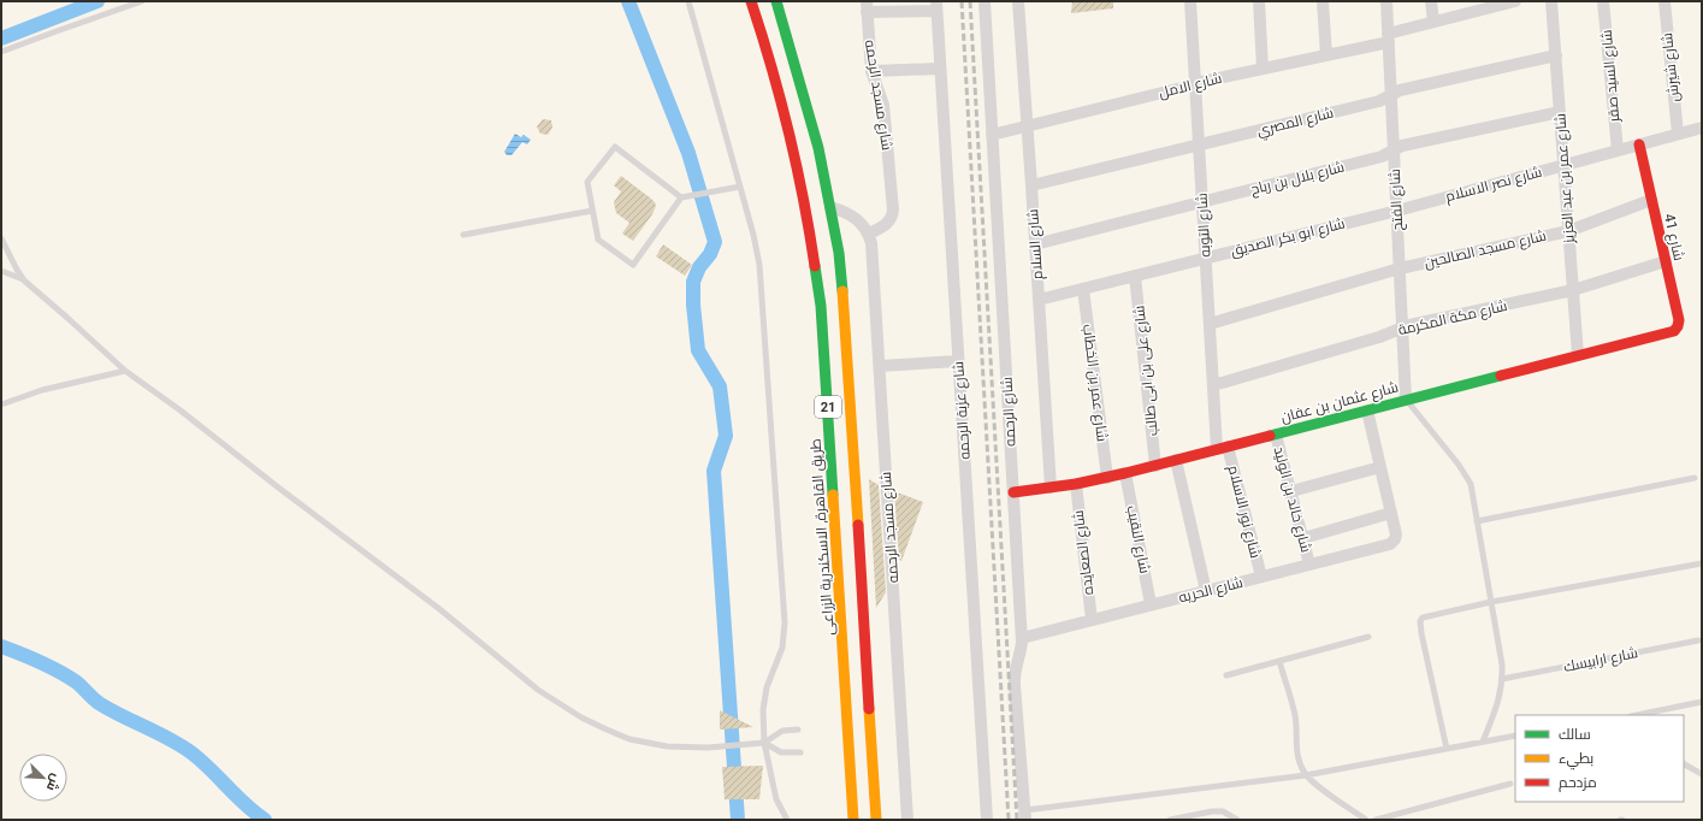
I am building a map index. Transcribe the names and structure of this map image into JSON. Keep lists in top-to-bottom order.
{
  "streets": {
    "main road": [
      "شارع 41",
      "شارع عثمان بن عفان",
      "21",
      "طريق القاهرة, الاسكندرية الزراعى"
    ],
    "street": [
      "شارع شيرش",
      "شارع السيد صقر",
      "شارع الامل",
      "شارع مسجد الرحمه",
      "شارع المصري",
      "شارع بلال بن رباح",
      "شارع عمر بن عبد العزيز",
      "شارع نصر الاسلام",
      "شارع الفتح",
      "شارع التوبه",
      "شارع ابو بكر الصديق",
      "شارع السلام",
      "شارع مسجد الصالحين",
      "شارع مكة المكرمة",
      "شارع على بن ابى طالب",
      "شارع عمر بن الخطاب",
      "شارع عزبة الرحمه",
      "شارع الرحمه",
      "شارع خالد بن الوليد",
      "شارع نور الاسلام",
      "شارع النقيب",
      "شارع الصعايده",
      "شارع الحريه"
    ],
    "lane": ["شارع ارابيسك"]
  },
  "crossings": [
    ["شارع شيرش", "شارع نصر الاسلام"],
    ["شارع السيد صقر", "شارع نصر الاسلام"],
    ["شارع الامل", "شارع الفتح"],
    ["شارع الامل", "شارع التوبه"],
    ["شارع الامل", "شارع السلام"],
    ["شارع الامل", "شارع الرحمه"],
    ["شارع المصري", "شارع عمر بن عبد العزيز"],
    ["شارع المصري", "شارع الفتح"],
    ["شارع المصري", "شارع التوبه"],
    ["شارع المصري", "شارع السلام"],
    ["شارع بلال بن رباح", "شارع عمر بن عبد العزيز"],
    ["شارع بلال بن رباح", "شارع الفتح"],
    ["شارع بلال بن رباح", "شارع التوبه"],
    ["شارع بلال بن رباح", "شارع السلام"],
    ["شارع عمر بن عبد العزيز", "شارع نصر الاسلام"],
    ["شارع عمر بن عبد العزيز", "شارع مسجد الصالحين"],
    ["شارع عمر بن عبد العزيز", "شارع مكة المكرمة"],
    ["شارع عمر بن عبد العزيز", "شارع عثمان بن عفان"],
    ["شارع نصر الاسلام", "شارع الفتح"],
    ["شارع نصر الاسلام", "شارع ابو بكر الصديق"],
    ["شارع نصر الاسلام", "شارع 41"],
    ["شارع الفتح", "شارع ابو بكر الصديق"],
    ["شارع الفتح", "شارع مسجد الصالحين"],
    ["شارع الفتح", "شارع مكة المكرمة"],
    ["شارع الفتح", "شارع عثمان بن عفان"],
    ["شارع التوبه", "شارع ابو بكر الصديق"],
    ["شارع التوبه", "شارع مكة المكرمة"],
    ["شارع التوبه", "شارع عثمان بن عفان"],
    ["شارع التوبه", "شارع نور الاسلام"],
    ["شارع ابو بكر الصديق", "شارع السلام"],
    ["شارع ابو بكر الصديق", "شارع على بن ابى طالب"],
    ["شارع ابو بكر الصديق", "شارع عمر بن الخطاب"],
    ["شارع 41", "شارع مسجد الصالحين"],
    ["شارع 41", "شارع مكة المكرمة"],
    ["شارع 41", "شارع عثمان بن عفان"],
    ["شارع السلام", "شارع عثمان بن عفان"],
    ["شارع على بن ابى طالب", "شارع عثمان بن عفان"],
    ["شارع عمر بن الخطاب", "شارع عثمان بن عفان"],
    ["شارع عثمان بن عفان", "شارع الرحمه"],
    ["شارع عثمان بن عفان", "شارع خالد بن الوليد"],
    ["شارع عثمان بن عفان", "شارع نور الاسلام"],
    ["شارع عثمان بن عفان", "شارع النقيب"],
    ["شارع عثمان بن عفان", "شارع الصعايده"],
    ["شارع الرحمه", "شارع الحريه"],
    ["شارع خالد بن الوليد", "شارع الحريه"],
    ["شارع نور الاسلام", "شارع الحريه"],
    ["شارع النقيب", "شارع الحريه"],
    ["شارع الصعايده", "شارع الحريه"]
  ],
  "legend": ["سالك", "بطيء", "مزدحم"],
  "north": "bottom right"
}
